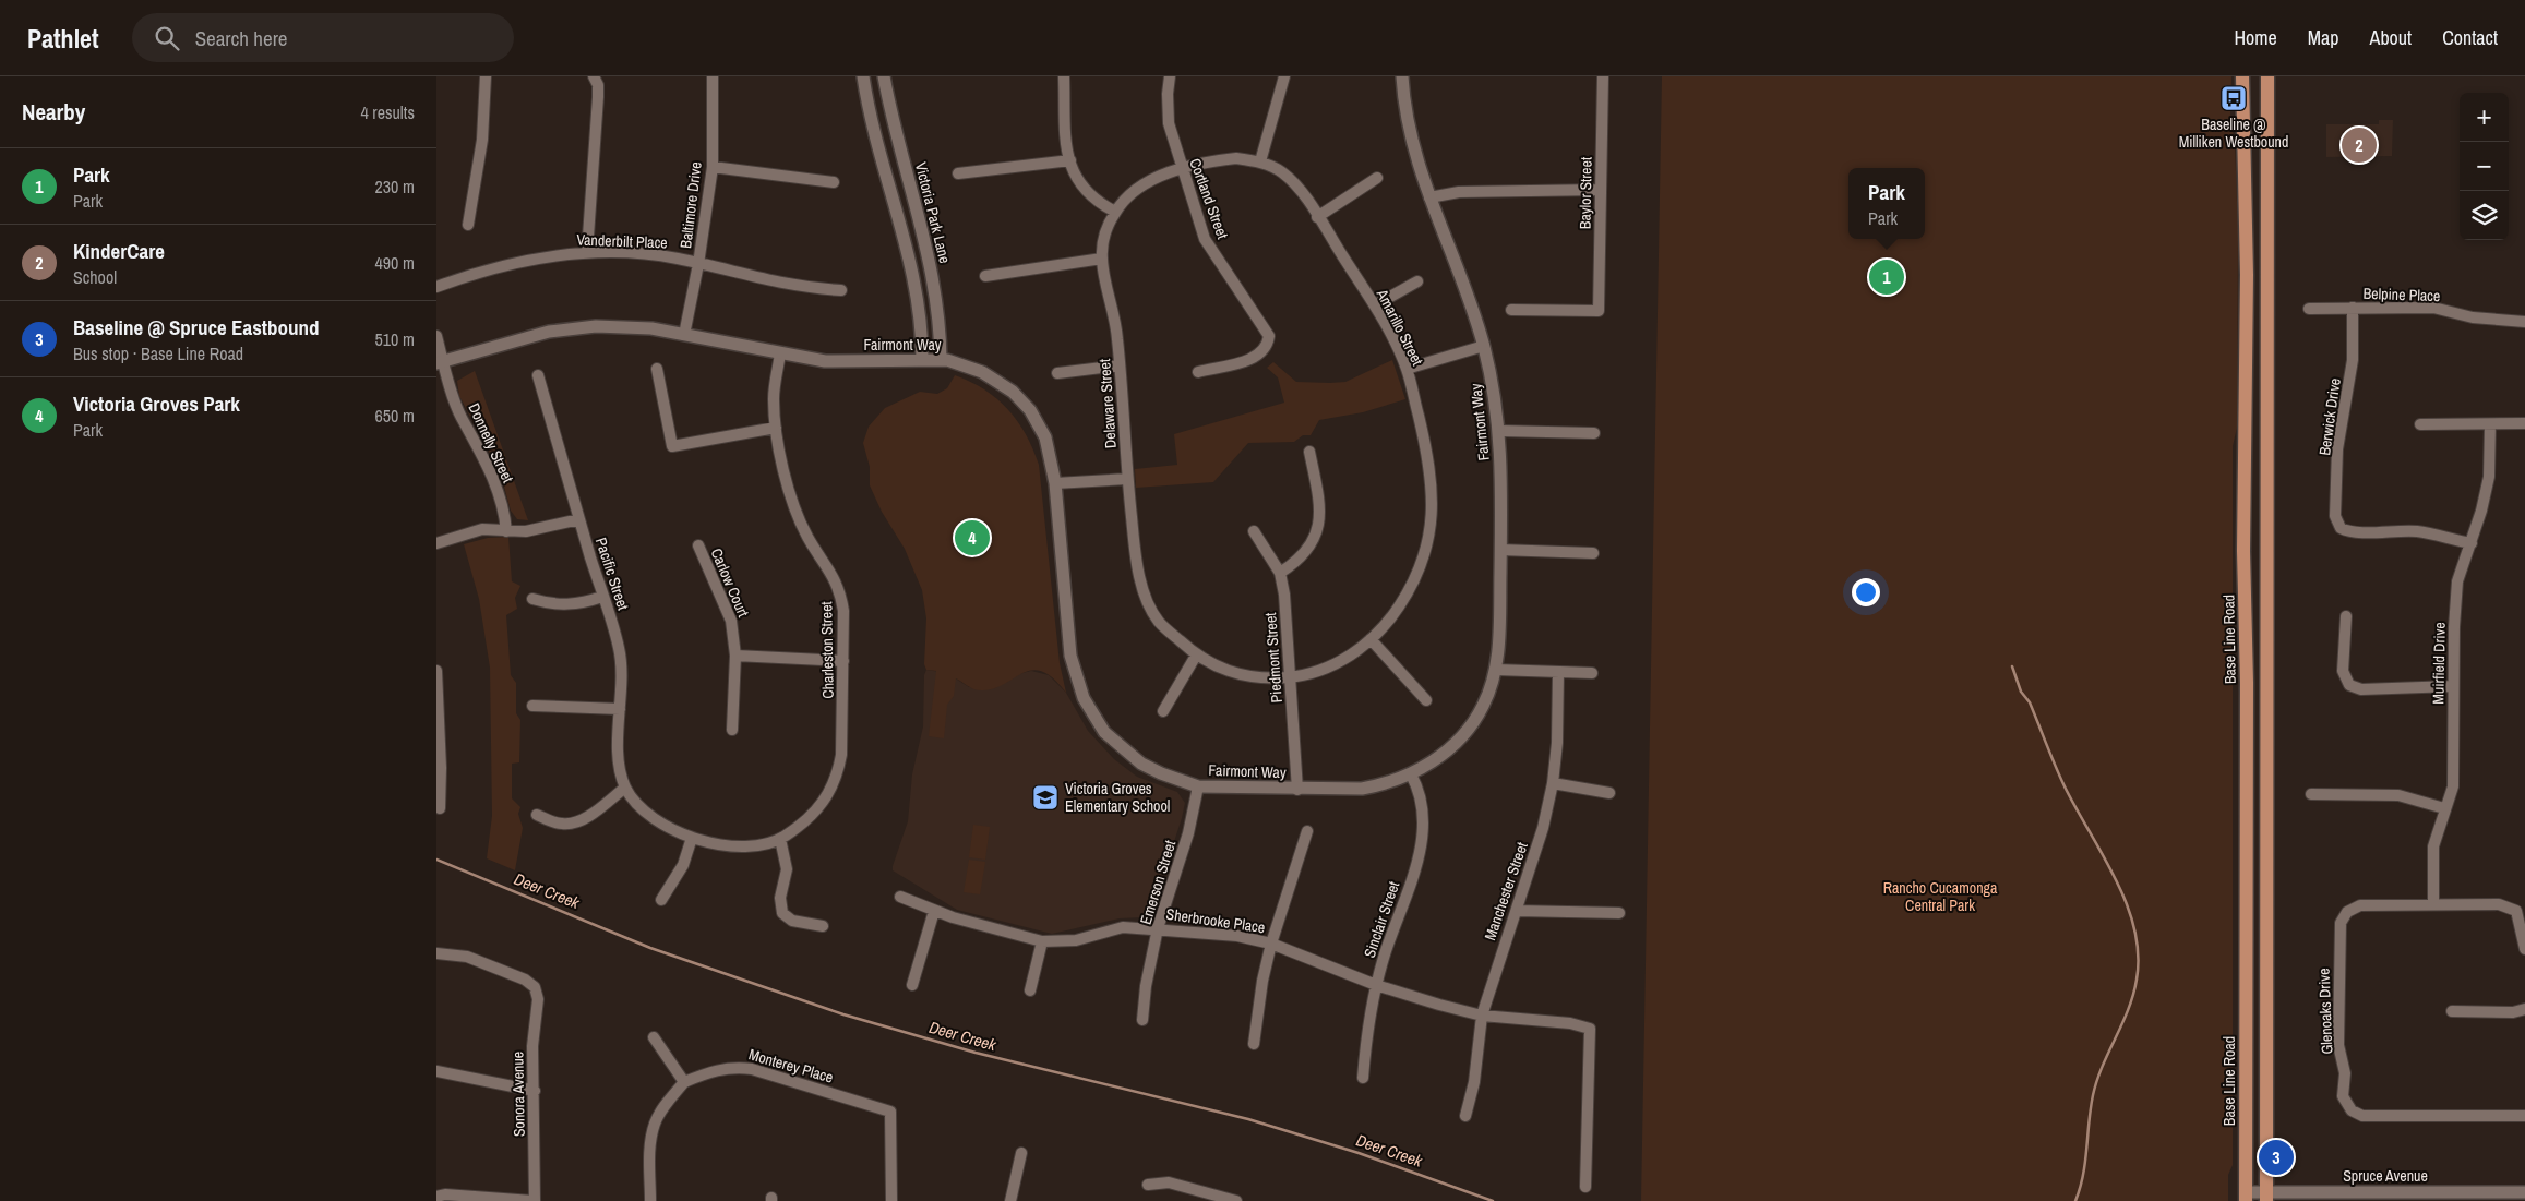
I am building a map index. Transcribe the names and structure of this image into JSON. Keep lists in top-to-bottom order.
{
  "streets": {
    "main road": ["Base Line Road"],
    "street": [
      "Baylor Street",
      "Cortland Street",
      "Baltimore Drive",
      "Victoria Park Lane",
      "Vanderbilt Place",
      "Belpine Place",
      "Amarillo Street",
      "Fairmont Way",
      "Delaware Street",
      "Berwick Drive",
      "Donnelly Street",
      "Pacific Street",
      "Carlow Court",
      "Charleston Street",
      "Piedmont Street",
      "Muirfield Drive",
      "Emerson Street",
      "Manchester Street",
      "Sinclair Street",
      "Sherbrooke Place",
      "Glenoaks Drive",
      "Monterey Place",
      "Sonora Avenue",
      "Spruce Avenue"
    ]
  },
  "crossings": [
    ["Cortland Street", "Amarillo Street"],
    ["Cortland Street", "Delaware Street"],
    ["Baltimore Drive", "Vanderbilt Place"],
    ["Baltimore Drive", "Fairmont Way"],
    ["Victoria Park Lane", "Fairmont Way"],
    ["Belpine Place", "Berwick Drive"],
    ["Amarillo Street", "Delaware Street"],
    ["Amarillo Street", "Piedmont Street"],
    ["Fairmont Way", "Donnelly Street"],
    ["Fairmont Way", "Charleston Street"],
    ["Fairmont Way", "Piedmont Street"],
    ["Fairmont Way", "Emerson Street"],
    ["Fairmont Way", "Sinclair Street"],
    ["Delaware Street", "Piedmont Street"],
    ["Berwick Drive", "Muirfield Drive"],
    ["Base Line Road", "Spruce Avenue"],
    ["Muirfield Drive", "Glenoaks Drive"],
    ["Emerson Street", "Sherbrooke Place"],
    ["Manchester Street", "Sherbrooke Place"],
    ["Sinclair Street", "Sherbrooke Place"]
  ],
  "water": ["Deer Creek"],
  "parks": ["Rancho Cucamonga Central Park"],
  "places": {
    "bus stop": ["Baseline @ Milliken Westbound"],
    "school or university": ["Victoria Groves Elementary School"]
  },
  "page": {
    "header": "Pathlet",
    "search": "Search here",
    "nav": [
      "Home",
      "Map",
      "About",
      "Contact"
    ],
    "heading": ["Nearby", "4 results"],
    "map_buttons": ["+", "−"],
    "pins": [
      "2",
      "1",
      "4",
      "3"
    ],
    "list": [
      {
        "mark": "1",
        "name": "Park",
        "note": "Park",
        "value": "230 m"
      },
      {
        "mark": "2",
        "name": "KinderCare",
        "note": "School",
        "value": "490 m"
      },
      {
        "mark": "3",
        "name": "Baseline @ Spruce Eastbound",
        "note": "Bus stop · Base Line Road",
        "value": "510 m"
      },
      {
        "mark": "4",
        "name": "Victoria Groves Park",
        "note": "Park",
        "value": "650 m"
      }
    ],
    "popup": ["Park", "Park"]
  }
}
